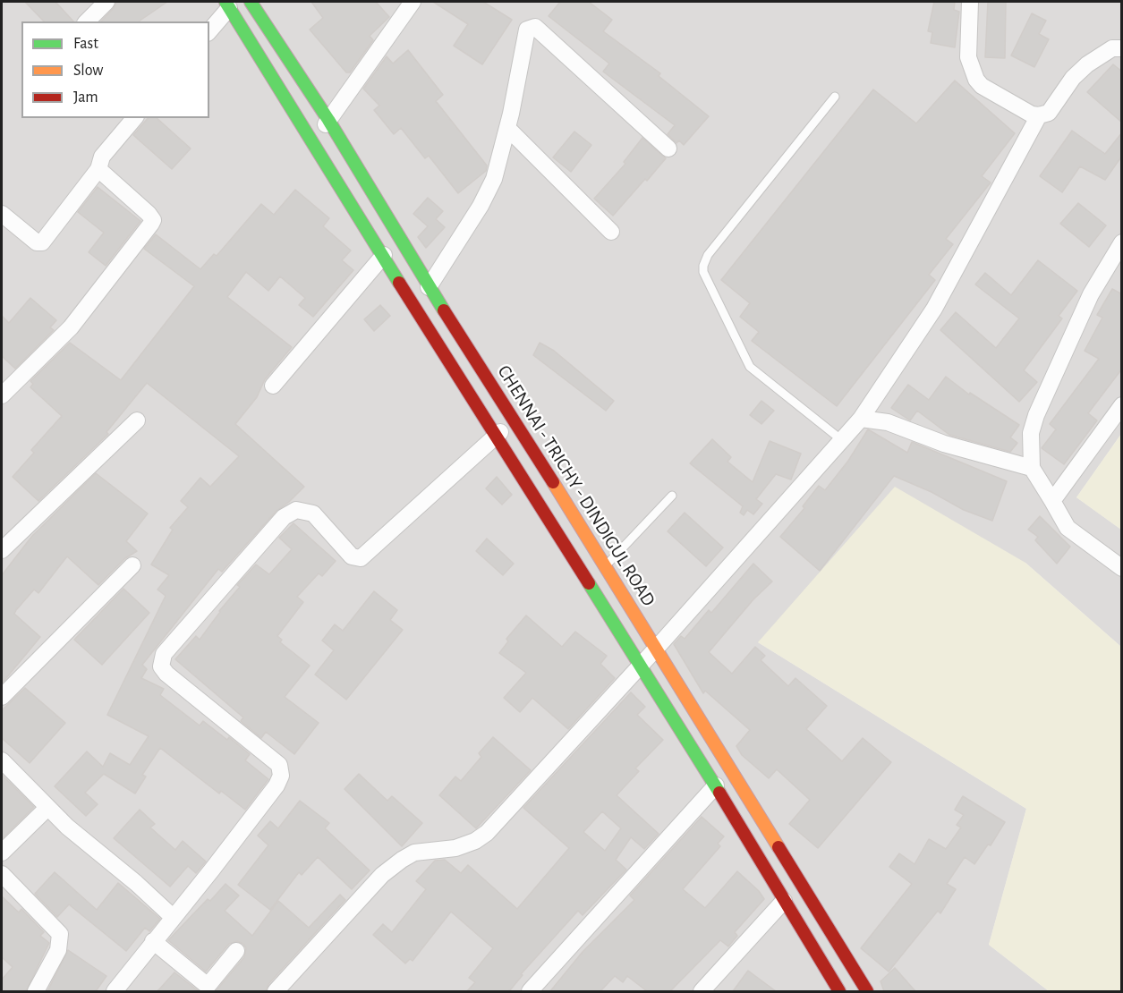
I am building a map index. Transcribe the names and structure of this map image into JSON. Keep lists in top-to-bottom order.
{
  "streets": {
    "highway": ["CHENNAI - TRICHY - DINDIGUL ROAD"]
  },
  "legend": ["Fast", "Slow", "Jam"]
}
